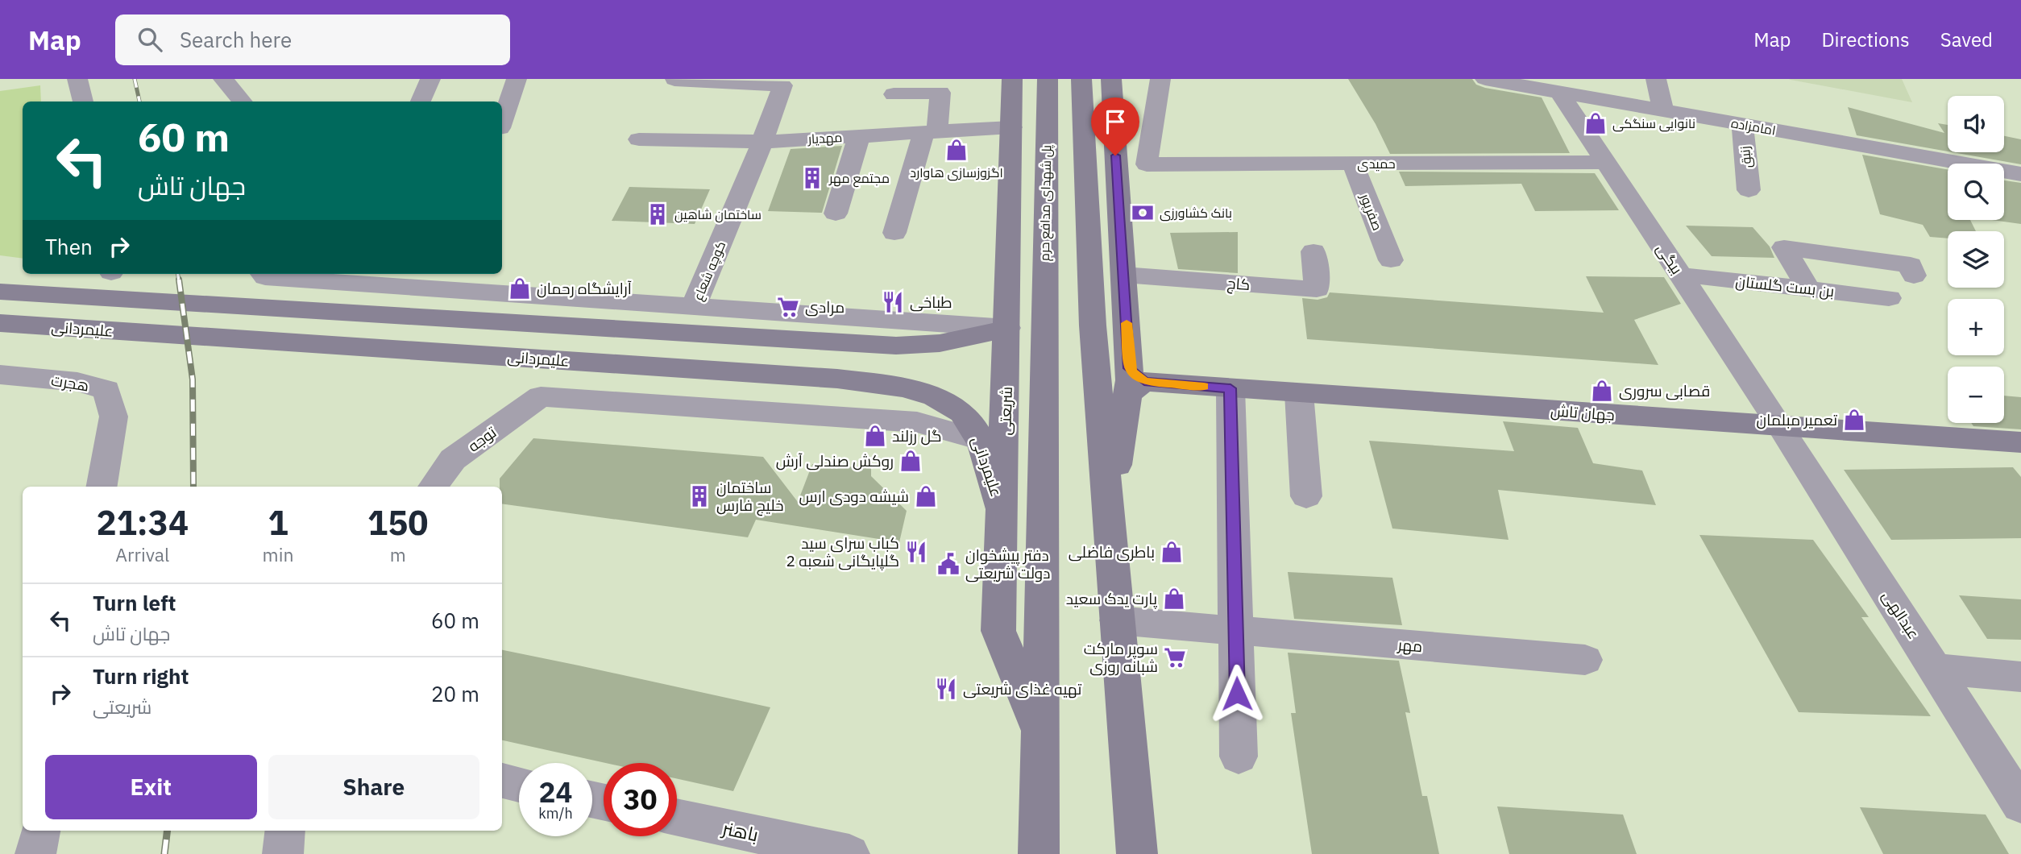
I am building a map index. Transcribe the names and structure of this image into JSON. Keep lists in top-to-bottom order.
{
  "streets": {
    "main road": [
      "پل شهدای مدافع حرم",
      "علیمردانی",
      "شریعتی",
      "جهان تاش"
    ],
    "street": [
      "امامزاده",
      "مهدیار",
      "زنبق",
      "حمیدی",
      "صفرپور",
      "بیگی",
      "کوچه شعاع",
      "کاج",
      "بن بست گلستان",
      "هجرت",
      "توجه",
      "عبدالهی",
      "مهر",
      "باهنر"
    ]
  },
  "crossings": [
    ["امامزاده", "زنبق"],
    ["امامزاده", "بیگی"],
    ["مهدیار", "کوچه شعاع"],
    ["مهدیار", "شریعتی"],
    ["حمیدی", "صفرپور"],
    ["حمیدی", "بیگی"],
    ["پل شهدای مدافع حرم", "شریعتی"],
    ["بیگی", "بن بست گلستان"],
    ["بیگی", "جهان تاش"],
    ["بیگی", "عبدالهی"],
    ["علیمردانی", "شریعتی"],
    ["علیمردانی", "توجه"],
    ["جهان تاش", "عبدالهی"]
  ],
  "places": {
    "shop": [
      "نانوایی سنگکی",
      "اگزوزسازی هاوارد",
      "آرایشگاه رحمان",
      "قصابی سروری",
      "تعمیر مبلمان",
      "گل رزلند",
      "روکش صندلی آرش",
      "شیشه دودی ارس",
      "باطری فاضلی",
      "پارت یدک سعید"
    ],
    "building": ["مجتمع مهر", "ساختمان شاهین", "ساختمان خلیج فارس"],
    "bank": ["بانک کشاورزی"],
    "restaurant": ["طباخی", "کباب سرای سید گلپایگانی شعبه 2", "تهیه غذای شریعتی"],
    "supermarket": ["مرادی", "سوپر مارکت شبانه روزی"],
    "public building": ["دفتر پیشخوان دولت شریعتی"]
  },
  "page": {
    "header": "Map",
    "search": "Search here",
    "nav": ["Map", "Directions", "Saved"],
    "map_buttons": ["+", "−"],
    "turn": ["60 m", "جهان تاش"],
    "then": "Then",
    "eta": [
      "21:34",
      "Arrival",
      "1",
      "min",
      "150",
      "m"
    ],
    "list": [
      {
        "name": "Turn left",
        "note": "جهان تاش",
        "value": "60 m"
      },
      {
        "name": "Turn right",
        "note": "شریعتی",
        "value": "20 m"
      }
    ],
    "buttons": ["Exit", "Share"],
    "speed": "24 km/h",
    "limit": "30"
  }
}
